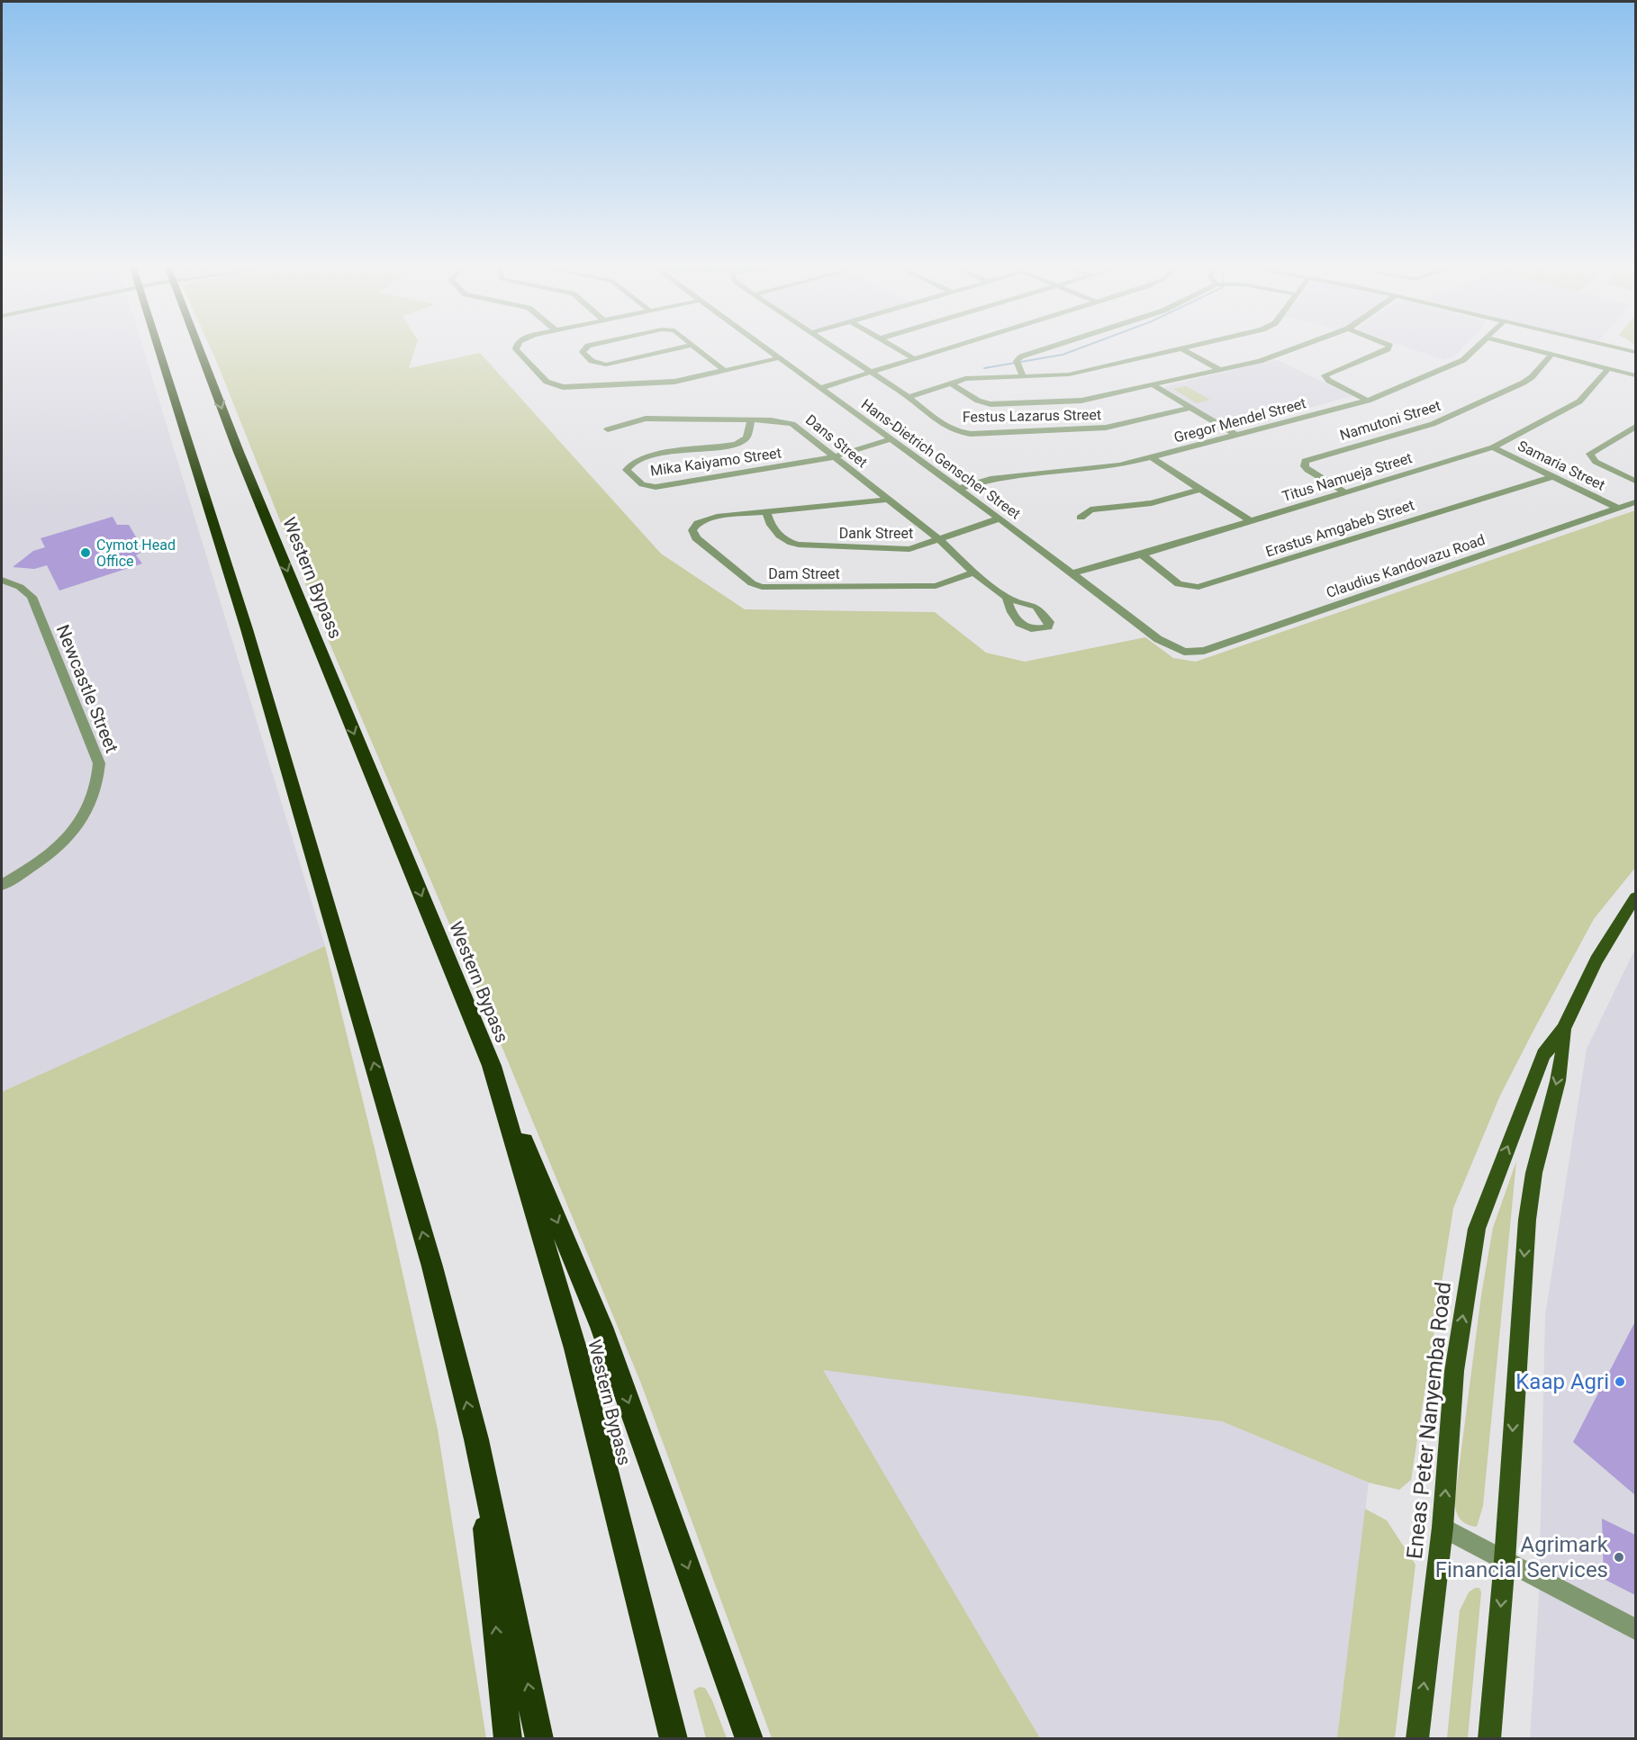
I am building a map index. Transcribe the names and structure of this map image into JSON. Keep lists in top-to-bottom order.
{
  "streets": {
    "highway": ["Western Bypass"],
    "main road": ["Eneas Peter Nanyemba Road"],
    "street": [
      "Festus Lazarus Street",
      "Gregor Mendel Street",
      "Namutoni Street",
      "Dans Street",
      "Hans-Dietrich Genscher Street",
      "Mika Kaiyamo Street",
      "Samaria Street",
      "Titus Namueja Street",
      "Erastus Amgabeb Street",
      "Dank Street",
      "Claudius Kandovazu Road",
      "Dam Street",
      "Newcastle Street"
    ]
  },
  "crossings": [
    ["Gregor Mendel Street", "Hans-Dietrich Genscher Street"],
    ["Namutoni Street", "Titus Namueja Street"],
    ["Dans Street", "Mika Kaiyamo Street"],
    ["Dans Street", "Dank Street"],
    ["Dans Street", "Dam Street"],
    ["Hans-Dietrich Genscher Street", "Mika Kaiyamo Street"],
    ["Hans-Dietrich Genscher Street", "Titus Namueja Street"],
    ["Hans-Dietrich Genscher Street", "Dank Street"],
    ["Hans-Dietrich Genscher Street", "Claudius Kandovazu Road"],
    ["Samaria Street", "Titus Namueja Street"],
    ["Samaria Street", "Erastus Amgabeb Street"],
    ["Samaria Street", "Claudius Kandovazu Road"],
    ["Titus Namueja Street", "Erastus Amgabeb Street"],
    ["Dank Street", "Dam Street"]
  ],
  "places": ["Cymot Head Office", "Kaap Agri", "Agrimark Financial Services"]
}
